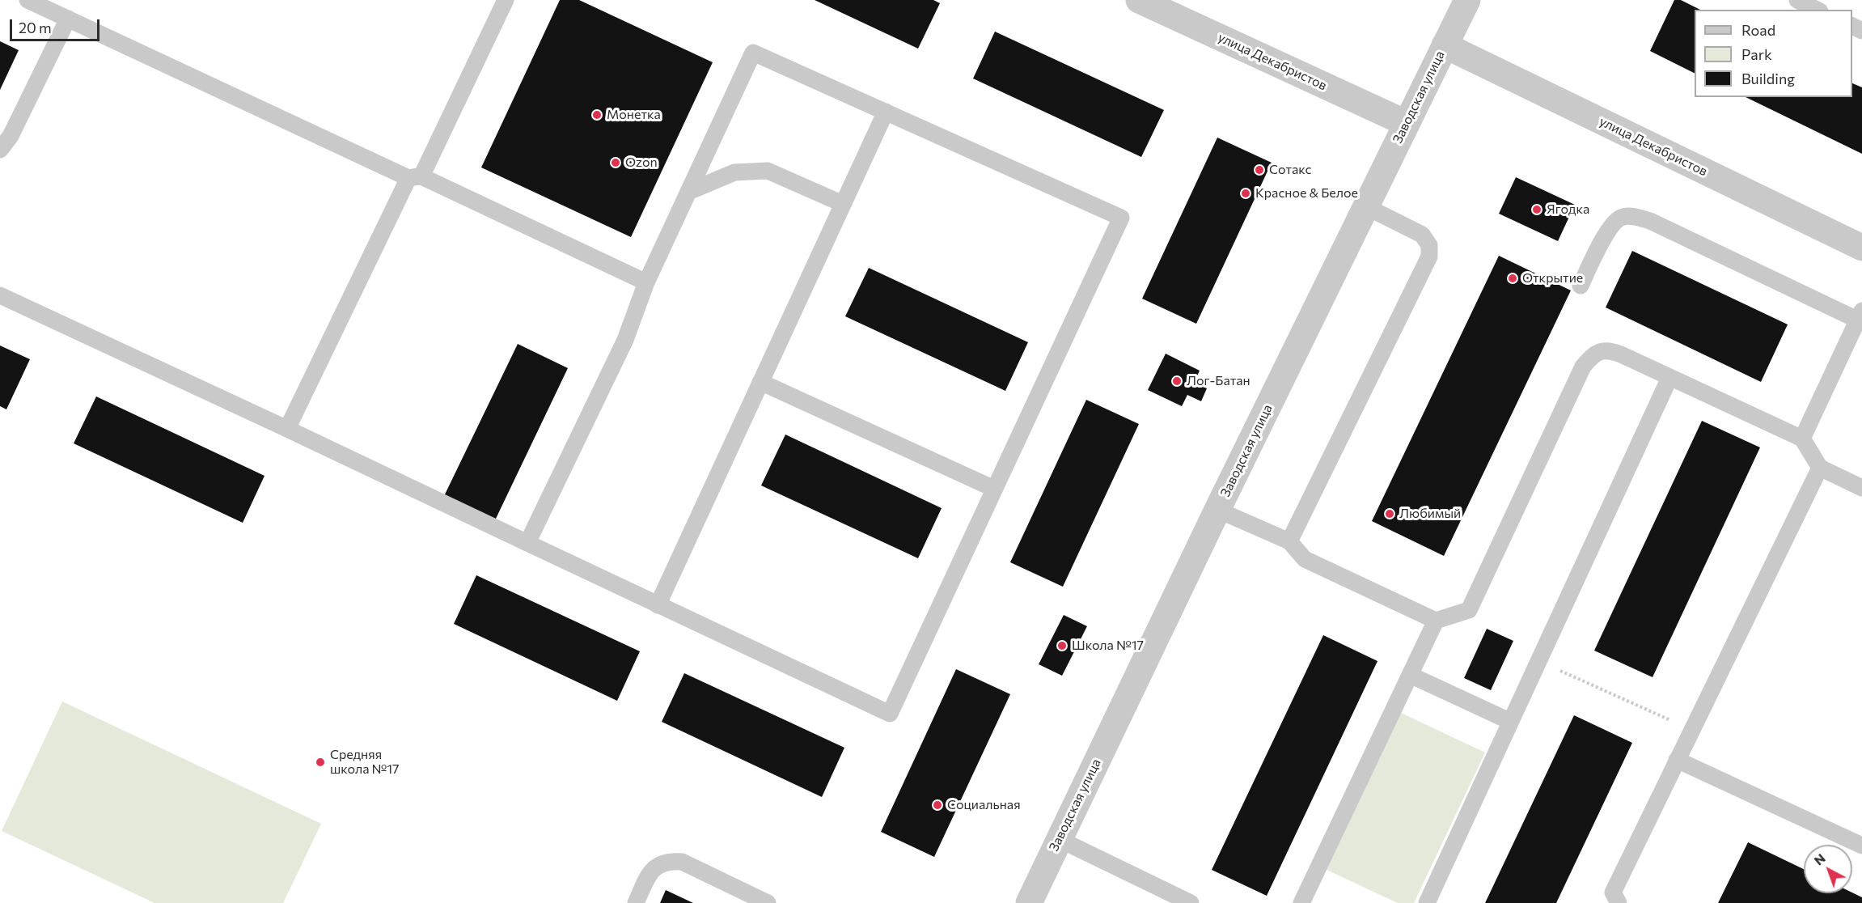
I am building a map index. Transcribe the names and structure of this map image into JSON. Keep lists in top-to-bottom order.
{
  "streets": {
    "street": ["улица Декабристов", "Заводская улица"]
  },
  "crossings": [
    ["улица Декабристов", "Заводская улица"]
  ],
  "places": [
    "Монетка",
    "Ozon",
    "Сотакс",
    "Красное & Белое",
    "Ягодка",
    "Открытие",
    "Лог-Батан",
    "Любимый",
    "Школа №17",
    "Средняя школа №17",
    "Социальная"
  ],
  "legend": ["Road", "Park", "Building"],
  "scale_bar": "20 m",
  "north": "top left"
}
